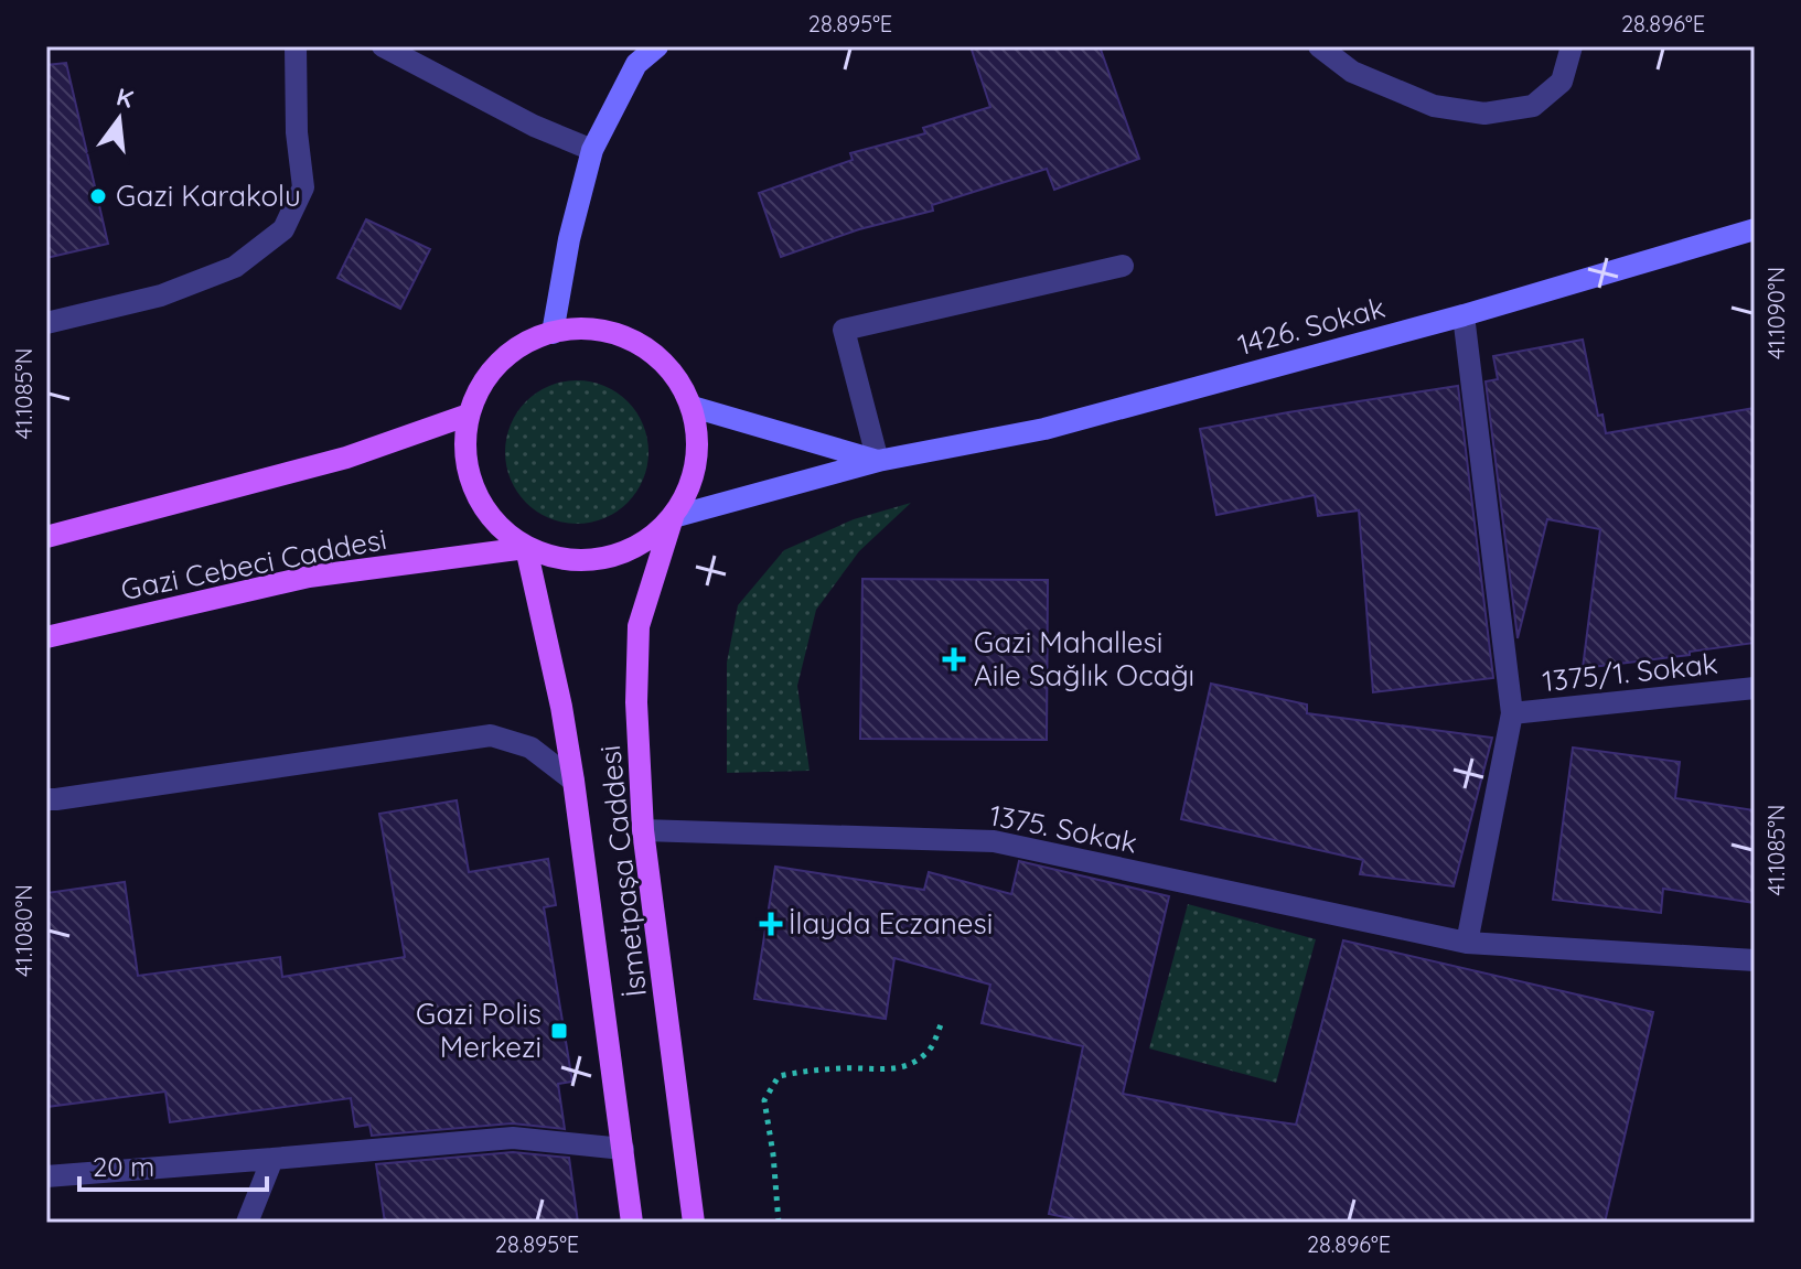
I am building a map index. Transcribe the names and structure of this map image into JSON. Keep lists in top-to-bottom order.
{
  "streets": {
    "main road": ["1426. Sokak", "Gazi Cebeci Caddesi", "İsmetpaşa Caddesi"],
    "street": ["1375/1. Sokak", "1375. Sokak"]
  },
  "crossings": [
    ["1426. Sokak", "Gazi Cebeci Caddesi"],
    ["1426. Sokak", "İsmetpaşa Caddesi"],
    ["Gazi Cebeci Caddesi", "İsmetpaşa Caddesi"],
    ["1375. Sokak", "İsmetpaşa Caddesi"]
  ],
  "places": {
    "other": ["Gazi Karakolu"],
    "health": ["Gazi Mahallesi Aile Sağlık Ocağı", "İlayda Eczanesi"],
    "transit": ["Gazi Polis Merkezi"]
  },
  "scale_bar": "20 m",
  "north": "top",
  "coordinates": [
    "28.895°E",
    "28.896°E",
    "41.1090°N",
    "41.1085°N",
    "41.1080°N"
  ]
}
